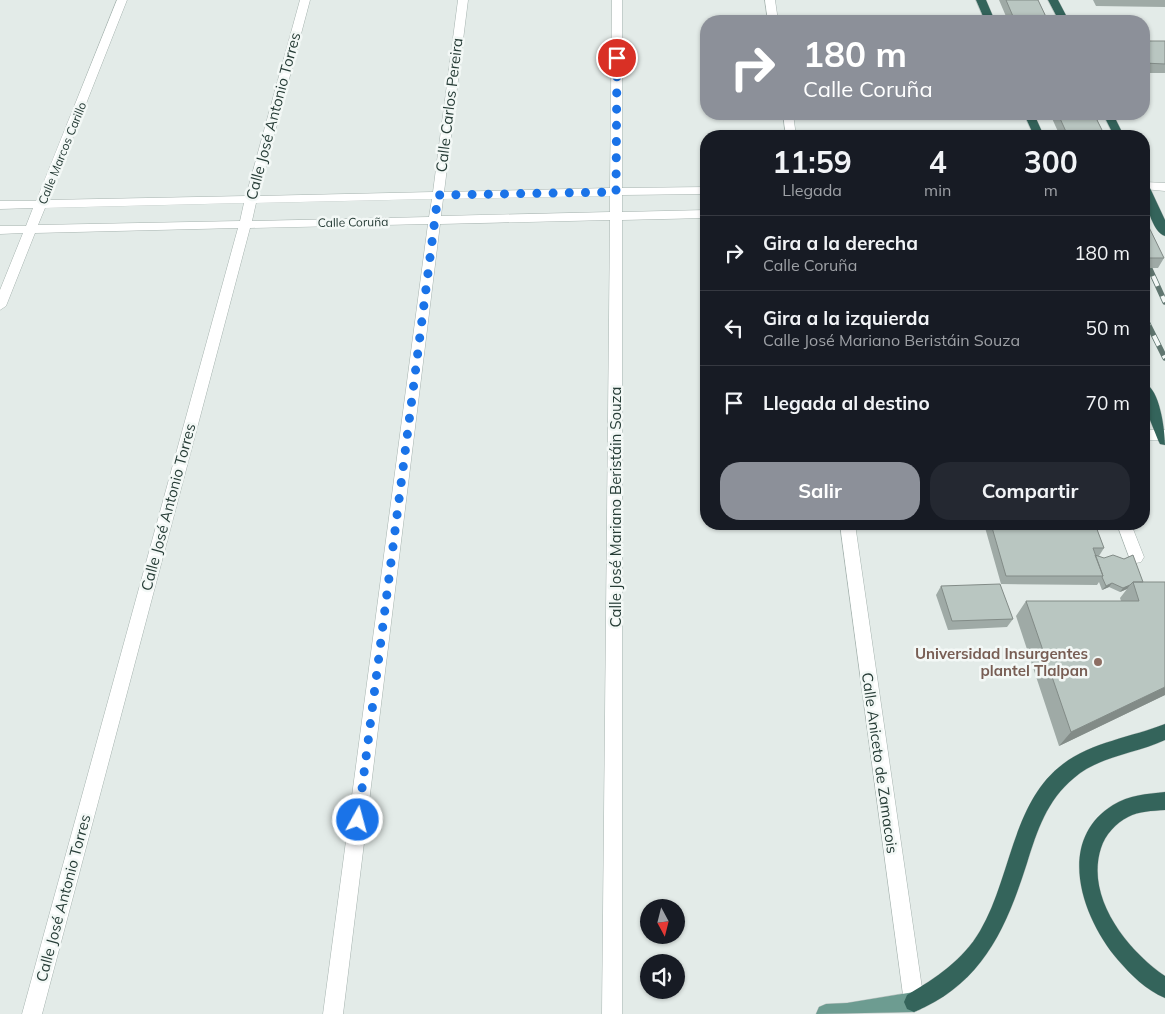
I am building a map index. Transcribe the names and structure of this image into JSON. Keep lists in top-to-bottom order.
{
  "streets": {
    "street": [
      "Calle Carlos Pereira",
      "Calle José Antonio Torres",
      "Calle Marcos Carillo",
      "Calle Coruña",
      "Calle José Mariano Beristáin Souza",
      "Calle Aniceto de Zamacois"
    ]
  },
  "crossings": [
    ["Calle Carlos Pereira", "Calle Coruña"],
    ["Calle José Antonio Torres", "Calle Coruña"],
    ["Calle Marcos Carillo", "Calle Coruña"],
    ["Calle Coruña", "Calle José Mariano Beristáin Souza"]
  ],
  "places": ["Universidad Insurgentes plantel Tlalpan"],
  "north": "bottom",
  "page": {
    "turn": ["180 m", "Calle Coruña"],
    "eta": [
      "11:59",
      "Llegada",
      "4",
      "min",
      "300",
      "m"
    ],
    "list": [
      {
        "name": "Gira a la derecha",
        "note": "Calle Coruña",
        "value": "180 m"
      },
      {
        "name": "Gira a la izquierda",
        "note": "Calle José Mariano Beristáin Souza",
        "value": "50 m"
      },
      {
        "name": "Llegada al destino",
        "value": "70 m"
      }
    ],
    "buttons": ["Salir", "Compartir"]
  }
}
